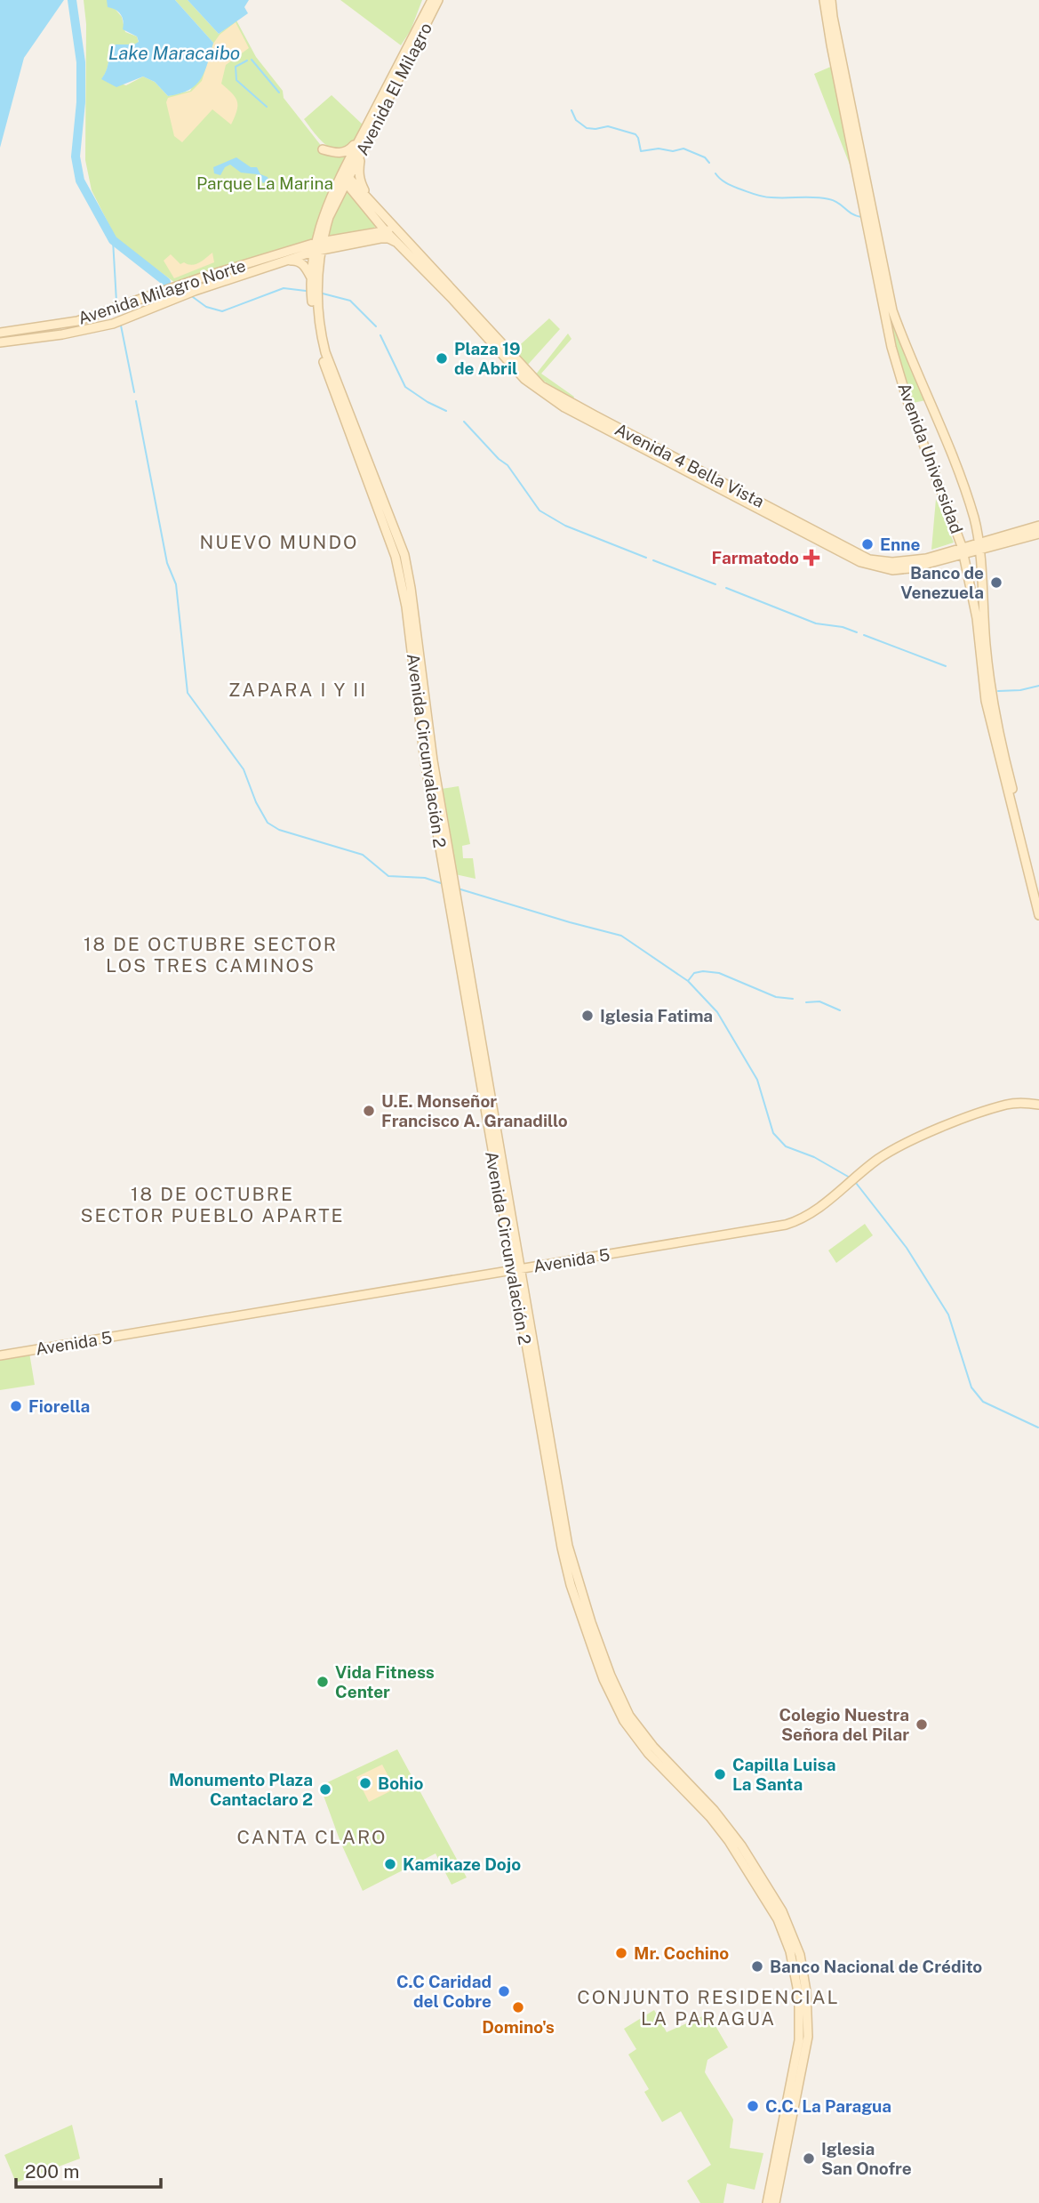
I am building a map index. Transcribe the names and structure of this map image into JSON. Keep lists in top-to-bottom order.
{
  "streets": {
    "main road": [
      "Avenida El Milagro",
      "Avenida Milagro Norte",
      "Avenida Universidad",
      "Avenida 4 Bella Vista",
      "Avenida Circunvalación 2",
      "Avenida 5"
    ]
  },
  "crossings": [
    ["Avenida El Milagro", "Avenida 4 Bella Vista"],
    ["Avenida El Milagro", "Avenida Circunvalación 2"],
    ["Avenida Milagro Norte", "Avenida Circunvalación 2"],
    ["Avenida Universidad", "Avenida 4 Bella Vista"],
    ["Avenida 4 Bella Vista", "Avenida Circunvalación 2"],
    ["Avenida Circunvalación 2", "Avenida 5"]
  ],
  "districts": [
    "NUEVO MUNDO",
    "ZAPARA I Y II",
    "18 DE OCTUBRE SECTOR LOS TRES CAMINOS",
    "18 DE OCTUBRE SECTOR PUEBLO APARTE",
    "CANTA CLARO",
    "CONJUNTO RESIDENCIAL LA PARAGUA"
  ],
  "water": ["Lake Maracaibo"],
  "parks": ["Parque La Marina"],
  "places": {
    "other": [
      "Plaza 19 de Abril",
      "Enne",
      "Banco de Venezuela",
      "Iglesia Fatima",
      "U.E. Monseñor Francisco A. Granadillo",
      "Fiorella",
      "Vida Fitness Center",
      "Colegio Nuestra Señora del Pilar",
      "Capilla Luisa La Santa",
      "Bohio",
      "Monumento Plaza Cantaclaro 2",
      "Kamikaze Dojo",
      "Mr. Cochino",
      "Banco Nacional de Crédito",
      "C.C Caridad del Cobre",
      "Domino's",
      "C.C. La Paragua",
      "Iglesia San Onofre"
    ],
    "health": ["Farmatodo"]
  },
  "scale_bar": "200 m"
}
